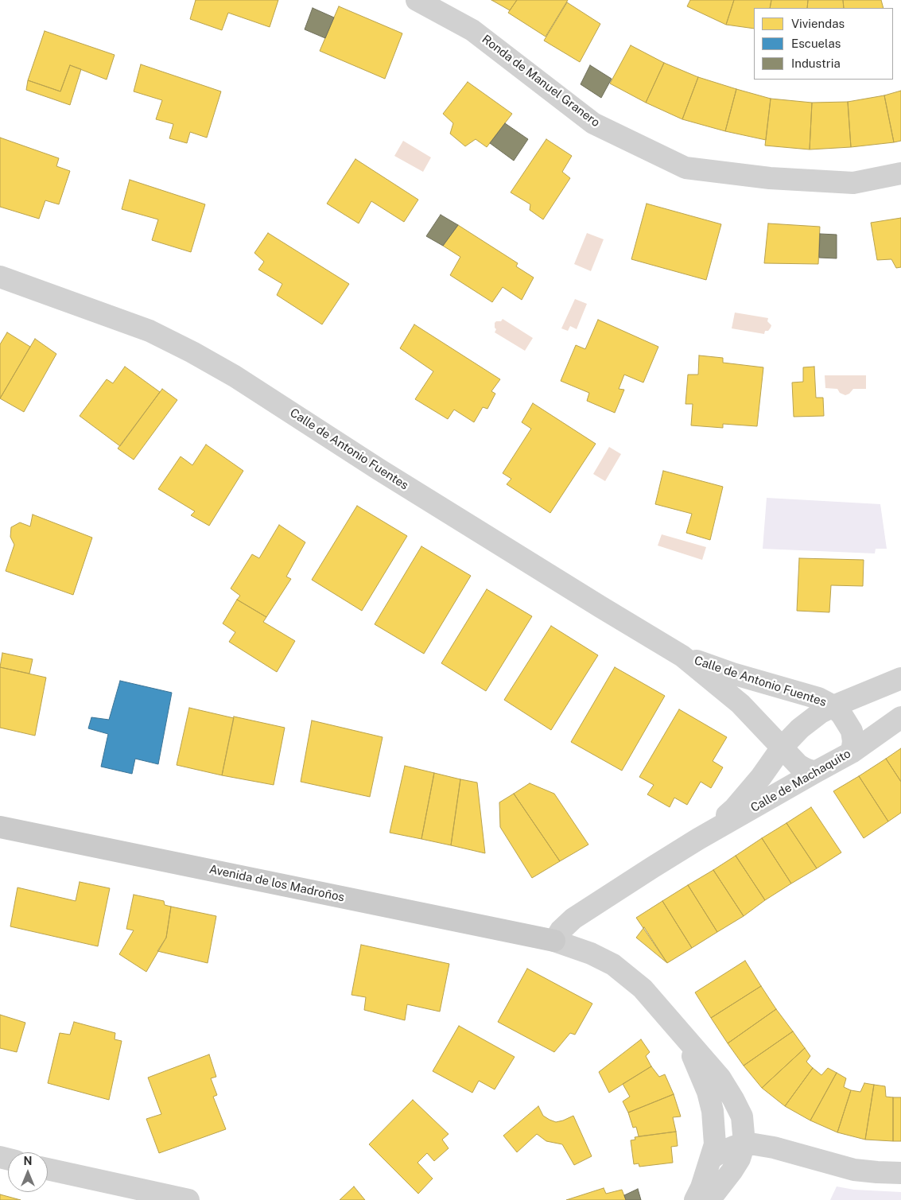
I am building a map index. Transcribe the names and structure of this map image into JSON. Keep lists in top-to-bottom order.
{
  "streets": {
    "street": [
      "Ronda de Manuel Granero",
      "Calle de Antonio Fuentes",
      "Calle de Machaquito",
      "Avenida de los Madroños"
    ]
  },
  "crossings": [
    ["Calle de Antonio Fuentes", "Calle de Machaquito"],
    ["Calle de Machaquito", "Avenida de los Madroños"]
  ],
  "legend": ["Viviendas", "Escuelas", "Industria"],
  "north": "top"
}
